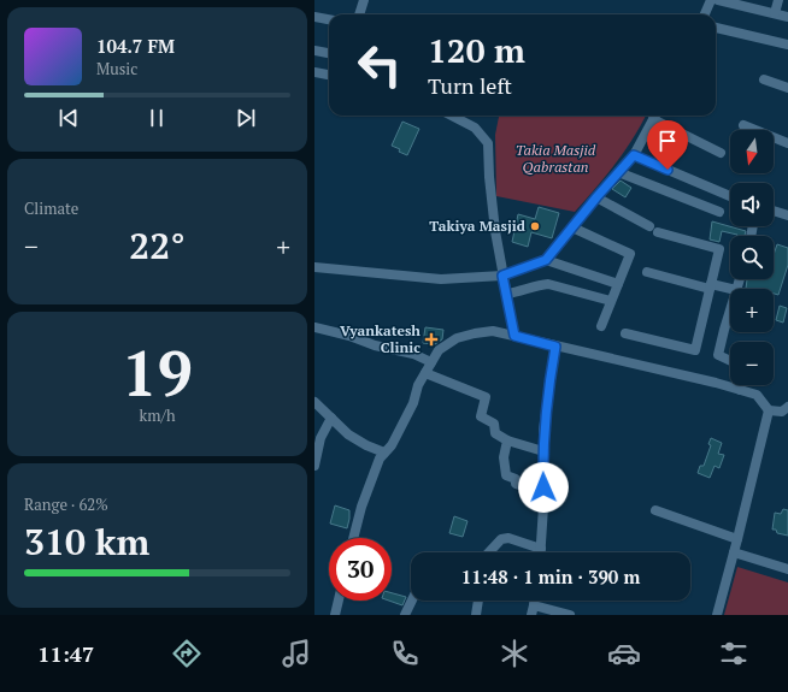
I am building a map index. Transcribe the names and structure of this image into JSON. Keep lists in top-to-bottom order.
{
  "parks": ["Takia Masjid Qabrastan"],
  "places": {
    "other": ["Takiya Masjid"],
    "health": ["Vyankatesh Clinic"]
  },
  "north": "bottom",
  "page": {
    "turn": ["120 m", "Turn left"],
    "song": ["104.7 FM", "Music"],
    "map_buttons": ["+", "−"],
    "tile": [
      "Climate",
      ["19", "km/h"],
      ["Range · 62%", "310 km"]
    ],
    "heat": ["−", "22°", "+"],
    "limit": "30",
    "trip": "11:48 · 1 min · 390 m",
    "tabs": "11:47"
  }
}
